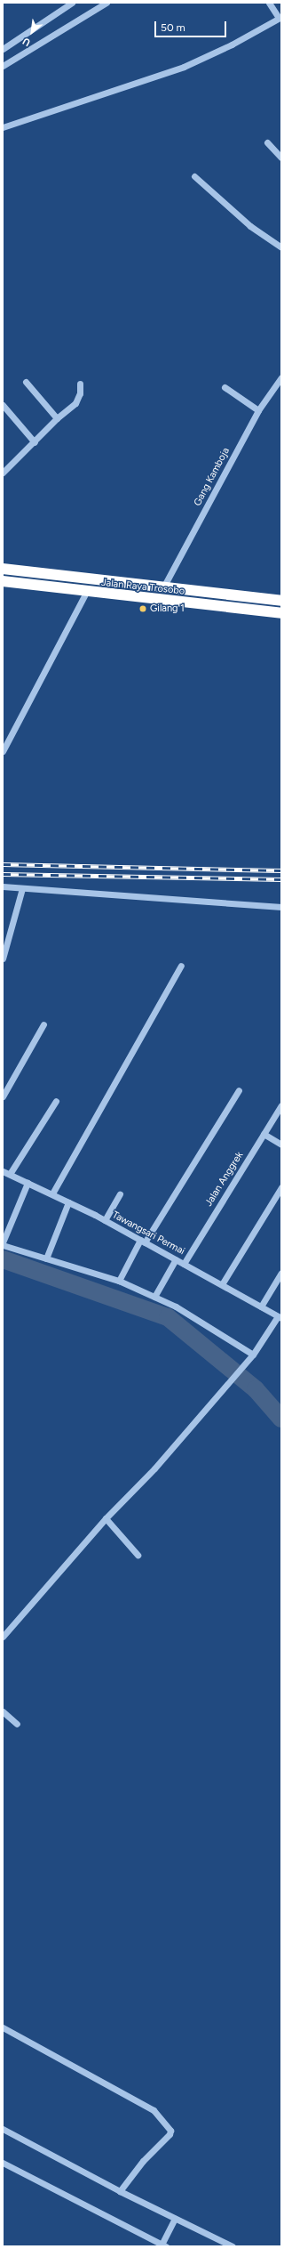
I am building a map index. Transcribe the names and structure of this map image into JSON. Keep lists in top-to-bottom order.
{
  "streets": {
    "highway": ["Jalan Raya Trosobo"],
    "street": ["Gang Kamboja", "Jalan Anggrek", "Tawangsari Permai"]
  },
  "crossings": [
    ["Gang Kamboja", "Jalan Raya Trosobo"],
    ["Jalan Anggrek", "Tawangsari Permai"]
  ],
  "places": ["Gilang 1"],
  "scale_bar": "50 m",
  "north": "bottom left"
}
